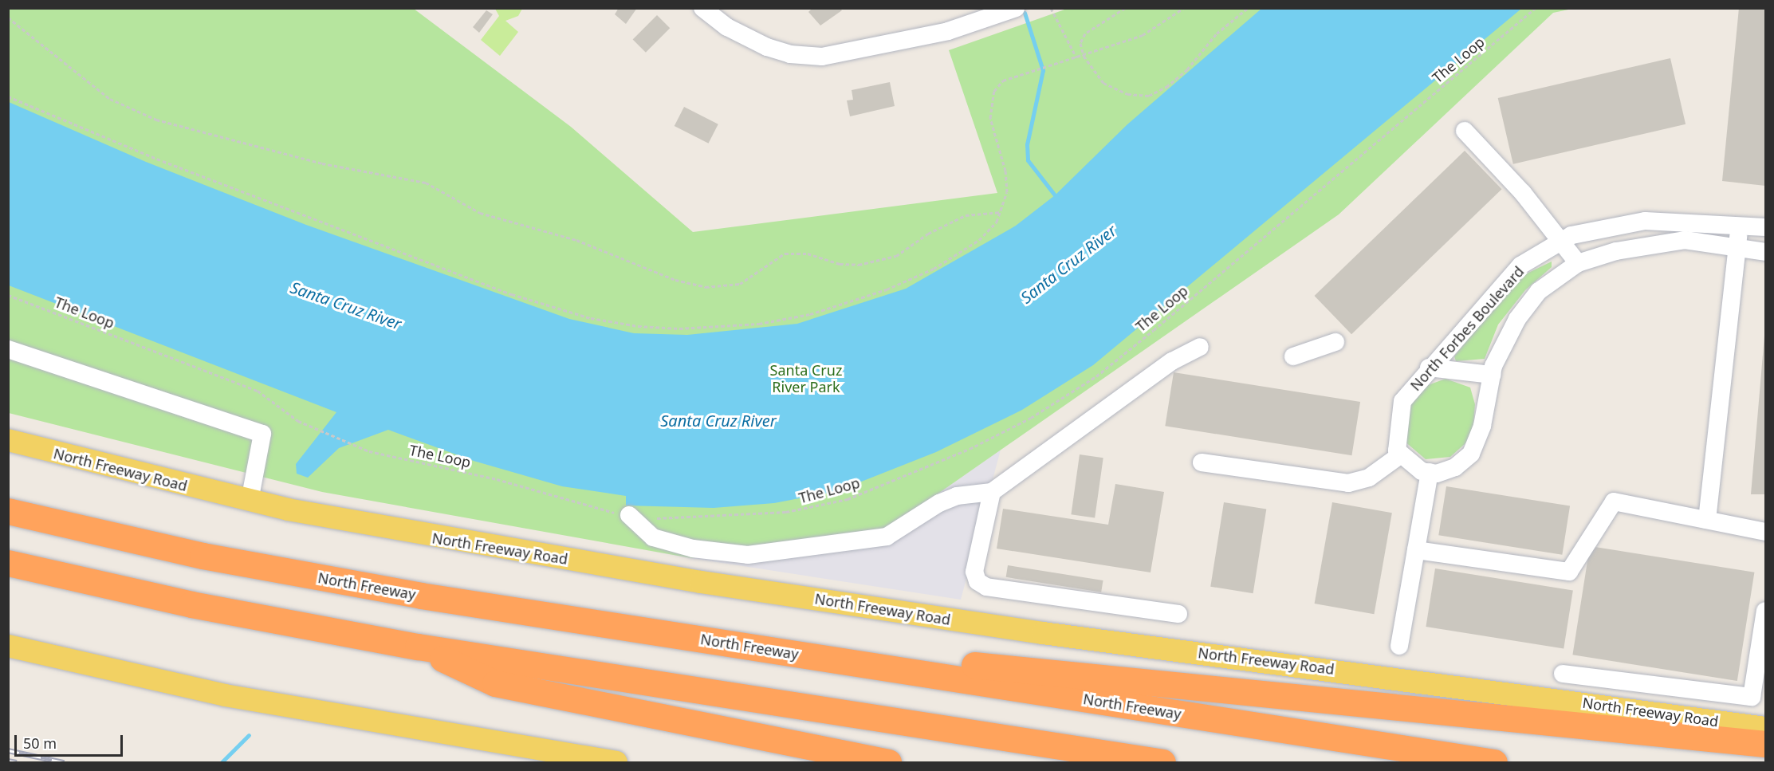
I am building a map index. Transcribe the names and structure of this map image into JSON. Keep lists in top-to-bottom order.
{
  "streets": {
    "highway": ["North Freeway"],
    "main road": ["North Freeway Road"],
    "street": ["North Forbes Boulevard"],
    "path": ["The Loop"]
  },
  "water": ["Santa Cruz River"],
  "parks": ["Santa Cruz River Park"],
  "scale_bar": "50 m"
}
